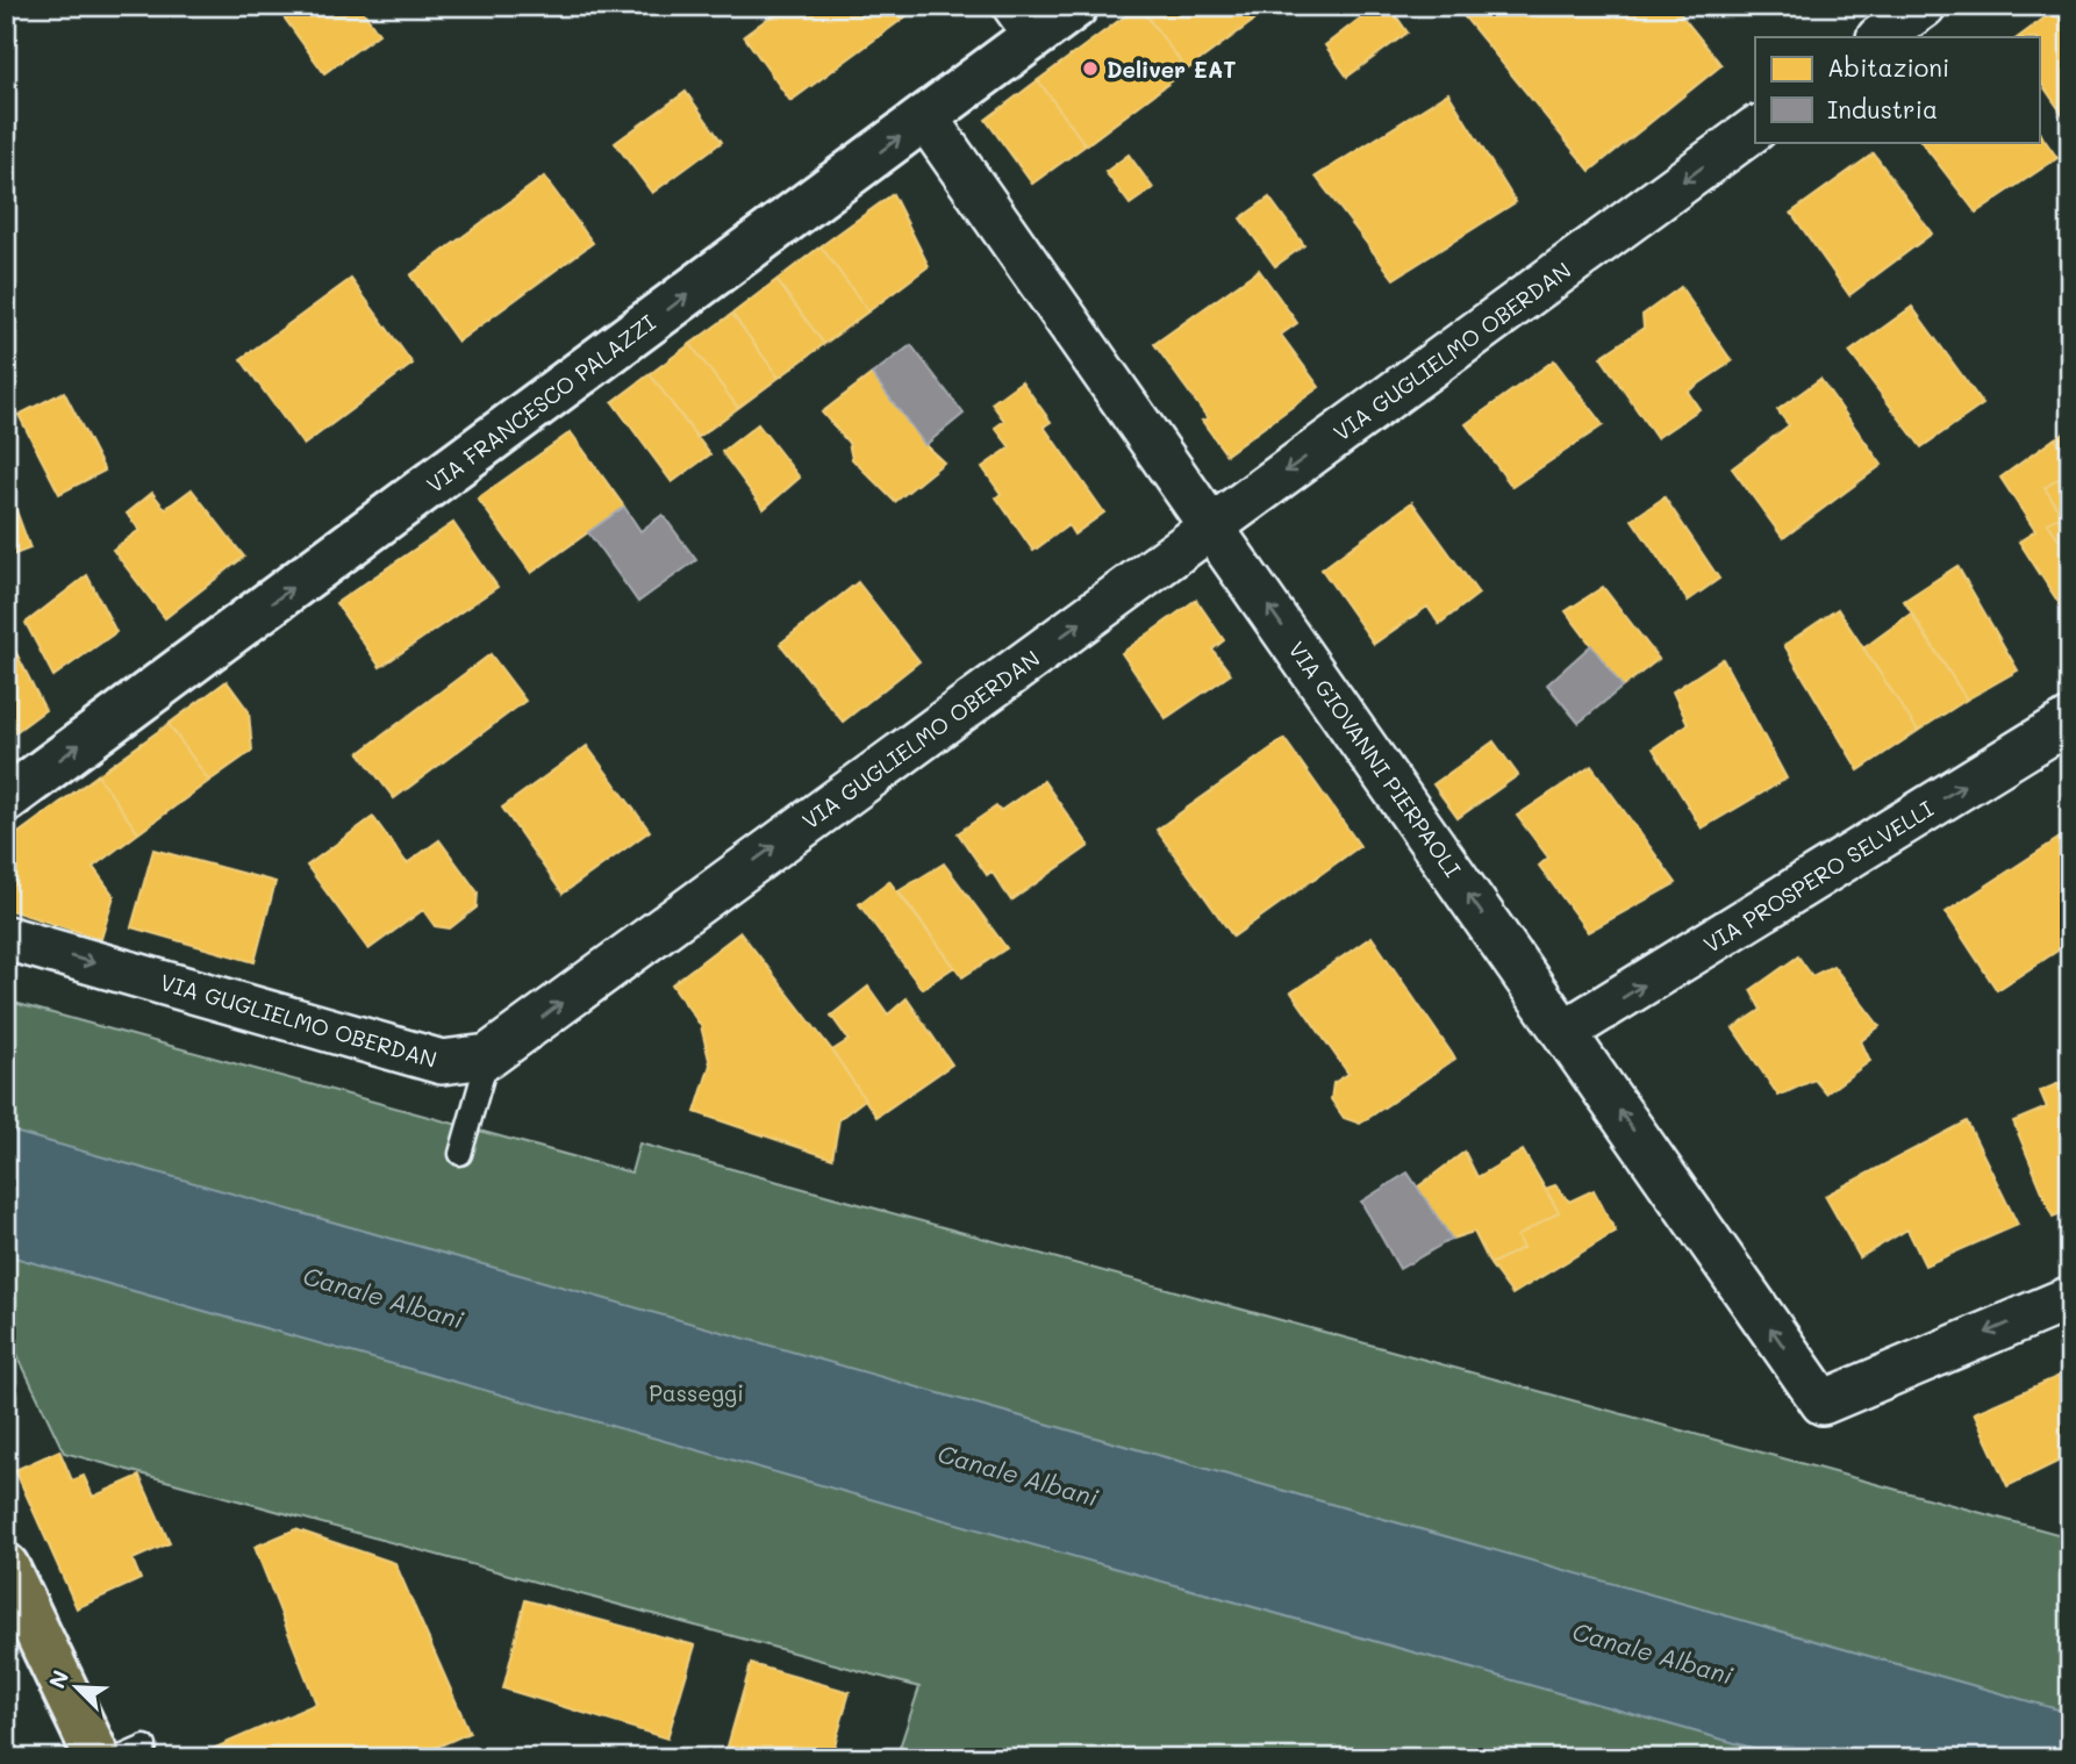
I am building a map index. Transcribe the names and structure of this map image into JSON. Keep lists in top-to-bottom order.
{
  "streets": {
    "street": [
      "VIA GUGLIELMO OBERDAN",
      "VIA FRANCESCO PALAZZI",
      "VIA GIOVANNI PIERPAOLI",
      "VIA PROSPERO SELVELLI"
    ]
  },
  "crossings": [
    ["VIA GUGLIELMO OBERDAN", "VIA GIOVANNI PIERPAOLI"],
    ["VIA FRANCESCO PALAZZI", "VIA GIOVANNI PIERPAOLI"],
    ["VIA GIOVANNI PIERPAOLI", "VIA PROSPERO SELVELLI"]
  ],
  "one_way": ["VIA FRANCESCO PALAZZI", "VIA GIOVANNI PIERPAOLI", "VIA PROSPERO SELVELLI"],
  "water": ["Canale Albani"],
  "parks": ["Passeggi"],
  "places": ["Deliver EAT"],
  "legend": ["Abitazioni", "Industria"],
  "north": "top left"
}
